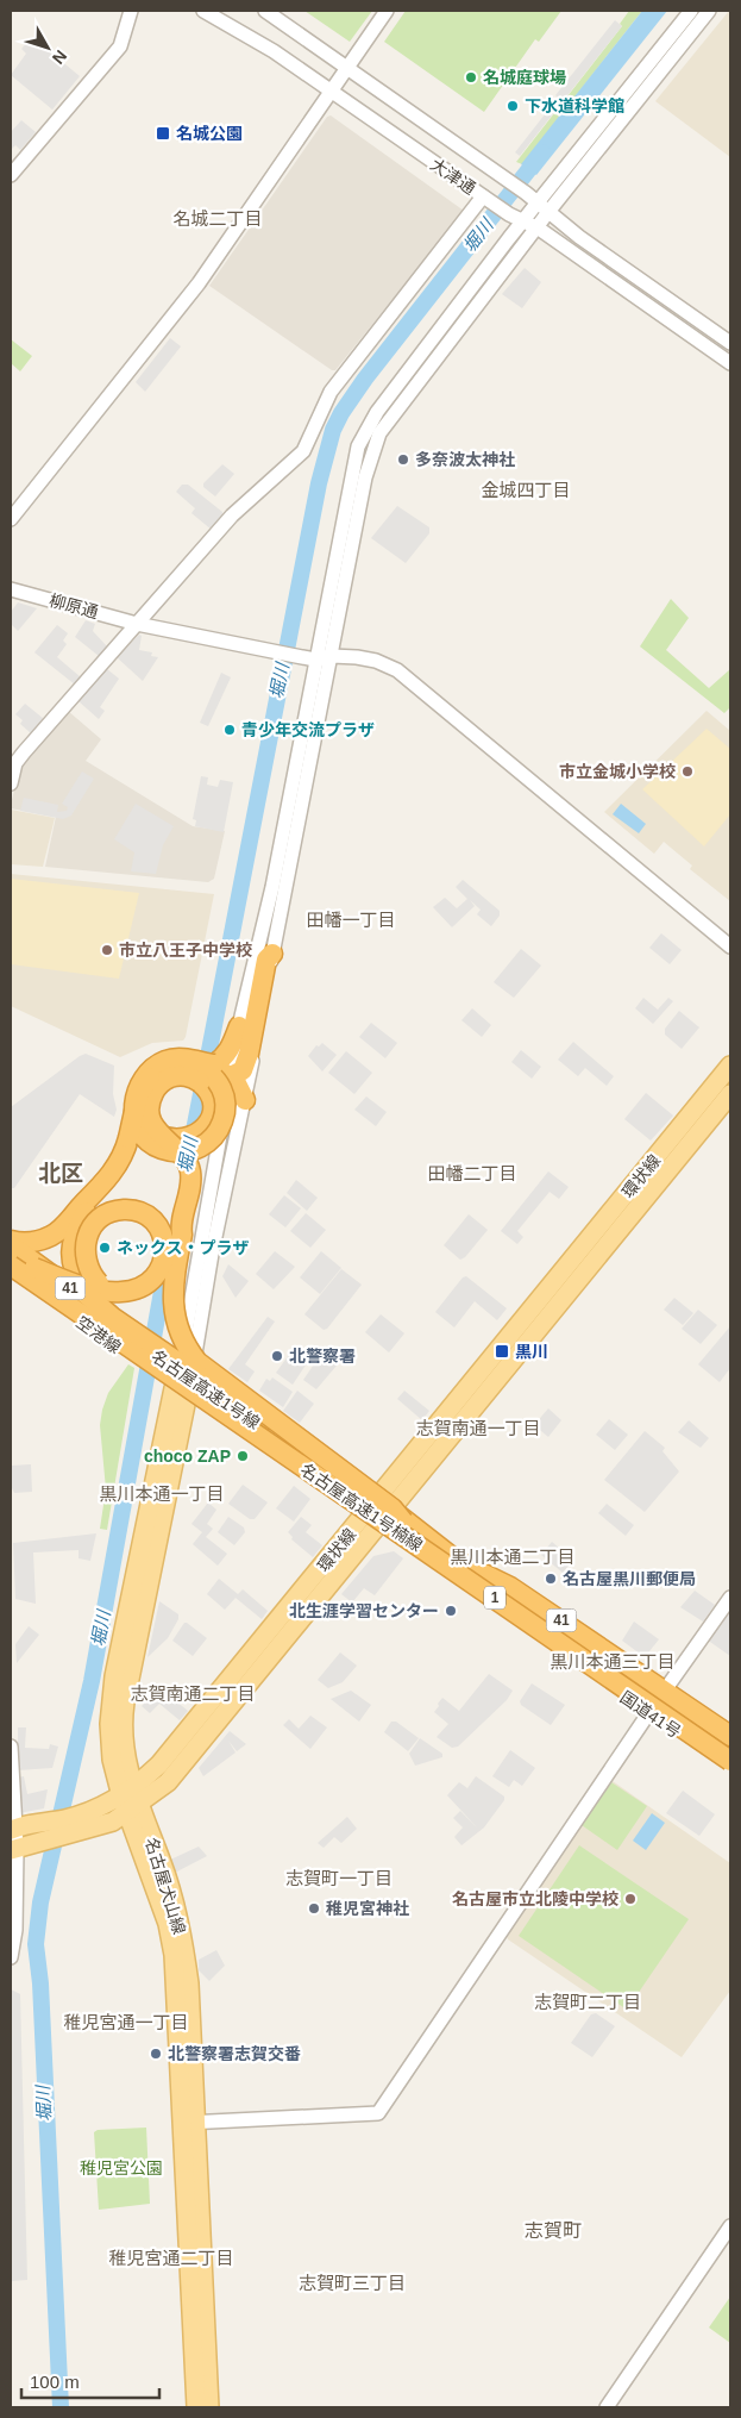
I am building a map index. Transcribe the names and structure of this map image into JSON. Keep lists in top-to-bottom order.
{
  "streets": {
    "highway": [
      "41",
      "空港線",
      "名古屋高速1号線",
      "名古屋高速1号楠線",
      "1",
      "国道41号"
    ],
    "main road": ["環状線", "名古屋犬山線"],
    "street": ["大津通", "柳原通"]
  },
  "crossings": [
    ["環状線", "名古屋高速1号線"],
    ["環状線", "名古屋高速1号楠線"],
    ["環状線", "国道41号"],
    ["環状線", "名古屋犬山線"],
    ["空港線", "国道41号"],
    ["名古屋高速1号線", "名古屋高速1号楠線"],
    ["名古屋高速1号線", "国道41号"],
    ["名古屋高速1号楠線", "国道41号"],
    ["国道41号", "名古屋犬山線"]
  ],
  "districts": [
    "名城二丁目",
    "金城四丁目",
    "田幡一丁目",
    "北区",
    "田幡二丁目",
    "志賀南通一丁目",
    "黒川本通一丁目",
    "黒川本通二丁目",
    "黒川本通三丁目",
    "志賀南通二丁目",
    "志賀町一丁目",
    "志賀町二丁目",
    "稚児宮通一丁目",
    "志賀町",
    "稚児宮通二丁目",
    "志賀町三丁目"
  ],
  "water": ["堀川"],
  "parks": ["稚児宮公園"],
  "places": {
    "other": [
      "名城庭球場",
      "下水道科学館",
      "多奈波太神社",
      "青少年交流プラザ",
      "市立金城小学校",
      "市立八王子中学校",
      "ネックス・プラザ",
      "北警察署",
      "choco ZAP",
      "名古屋黒川郵便局",
      "北生涯学習センター",
      "名古屋市立北陵中学校",
      "稚児宮神社",
      "北警察署志賀交番"
    ],
    "transit": ["名城公園", "黒川"]
  },
  "scale_bar": "100 m",
  "north": "bottom right"
}
